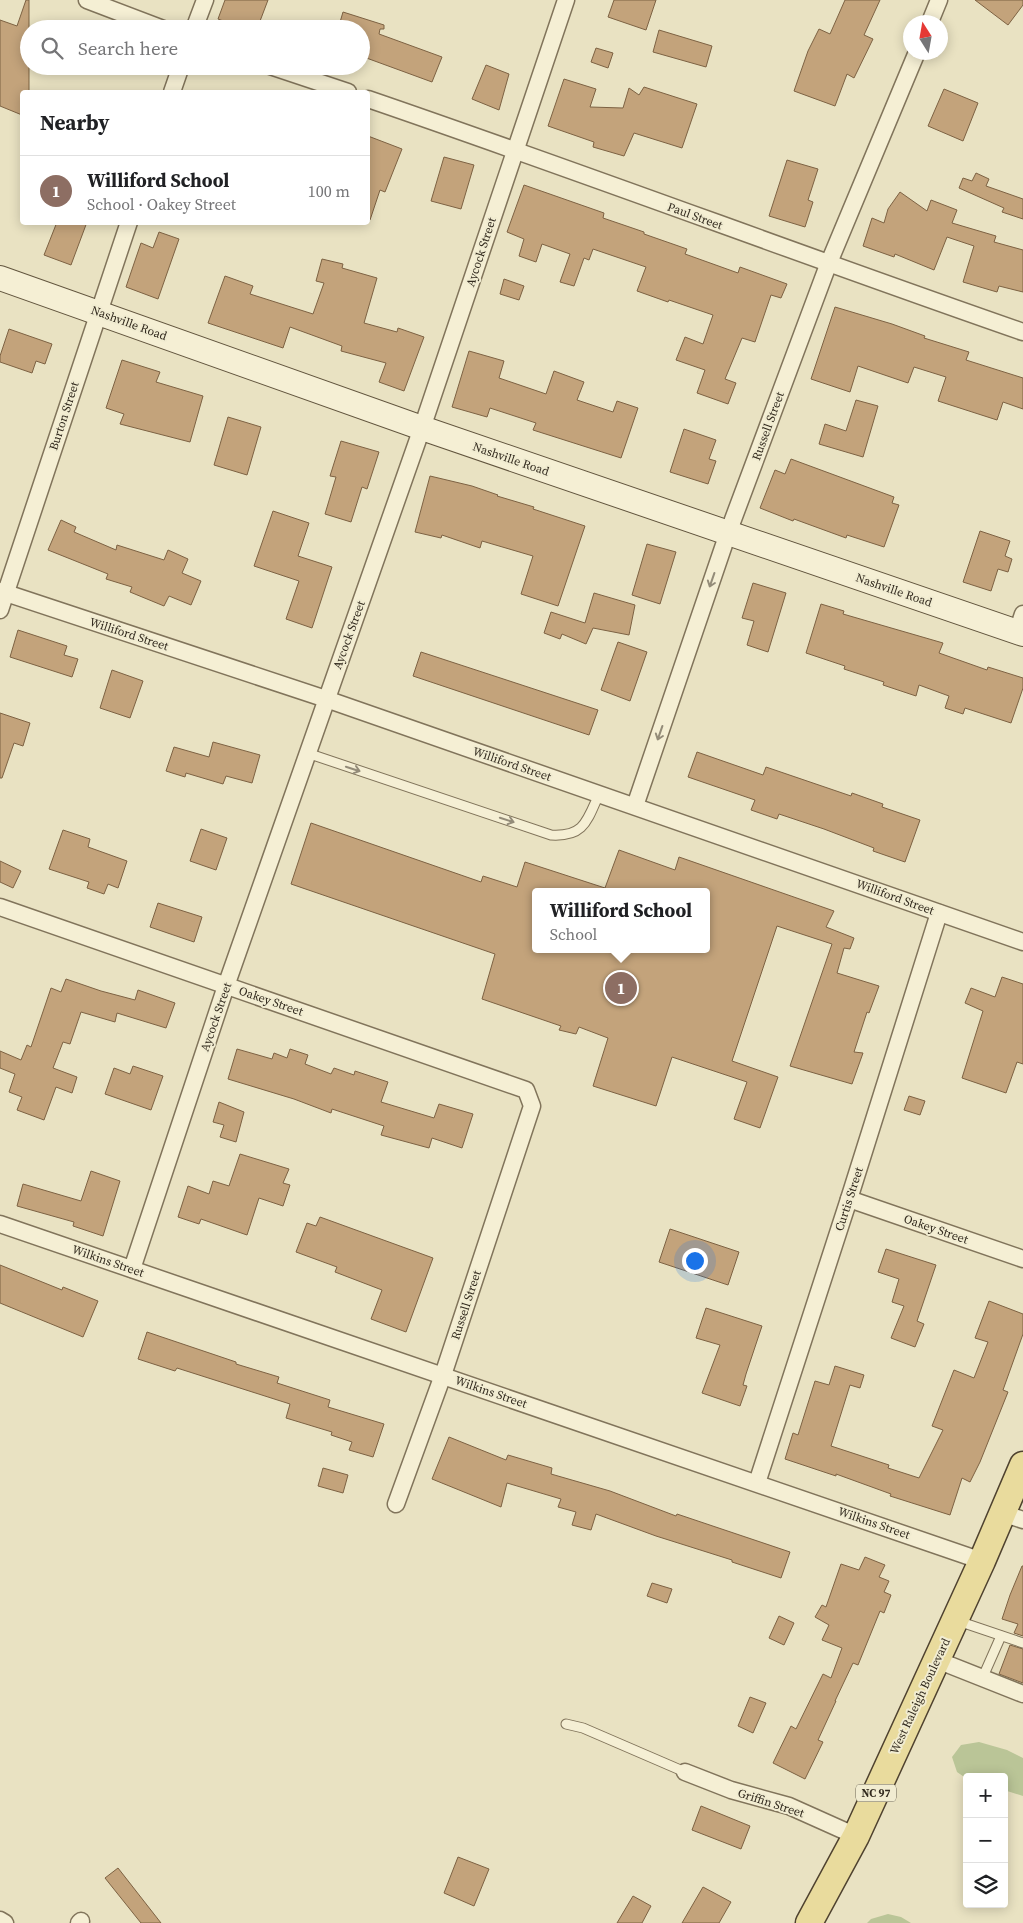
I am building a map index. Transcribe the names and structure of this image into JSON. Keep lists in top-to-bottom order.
{
  "streets": {
    "main road": ["Nashville Road", "West Raleigh Boulevard", "NC 97"],
    "street": [
      "Paul Street",
      "Aycock Street",
      "Burton Street",
      "Russell Street",
      "Williford Street",
      "Oakey Street",
      "Curtis Street",
      "Wilkins Street",
      "Griffin Street"
    ]
  },
  "crossings": [
    ["Paul Street", "Aycock Street"],
    ["Paul Street", "Russell Street"],
    ["Aycock Street", "Nashville Road"],
    ["Aycock Street", "Williford Street"],
    ["Aycock Street", "Oakey Street"],
    ["Aycock Street", "Wilkins Street"],
    ["Nashville Road", "Burton Street"],
    ["Nashville Road", "Russell Street"],
    ["Burton Street", "Williford Street"],
    ["Russell Street", "Williford Street"],
    ["Russell Street", "Oakey Street"],
    ["Russell Street", "Wilkins Street"],
    ["Williford Street", "Curtis Street"],
    ["Oakey Street", "Curtis Street"],
    ["Curtis Street", "Wilkins Street"],
    ["Wilkins Street", "West Raleigh Boulevard"],
    ["West Raleigh Boulevard", "Griffin Street"]
  ],
  "north": "top",
  "page": {
    "search": "Search here",
    "heading": "Nearby",
    "list": [
      {
        "mark": "1",
        "name": "Williford School",
        "note": "School · Oakey Street",
        "value": "100 m"
      }
    ],
    "popup": ["Williford School", "School"],
    "pins": "1",
    "map_buttons": ["+", "−"]
  }
}
